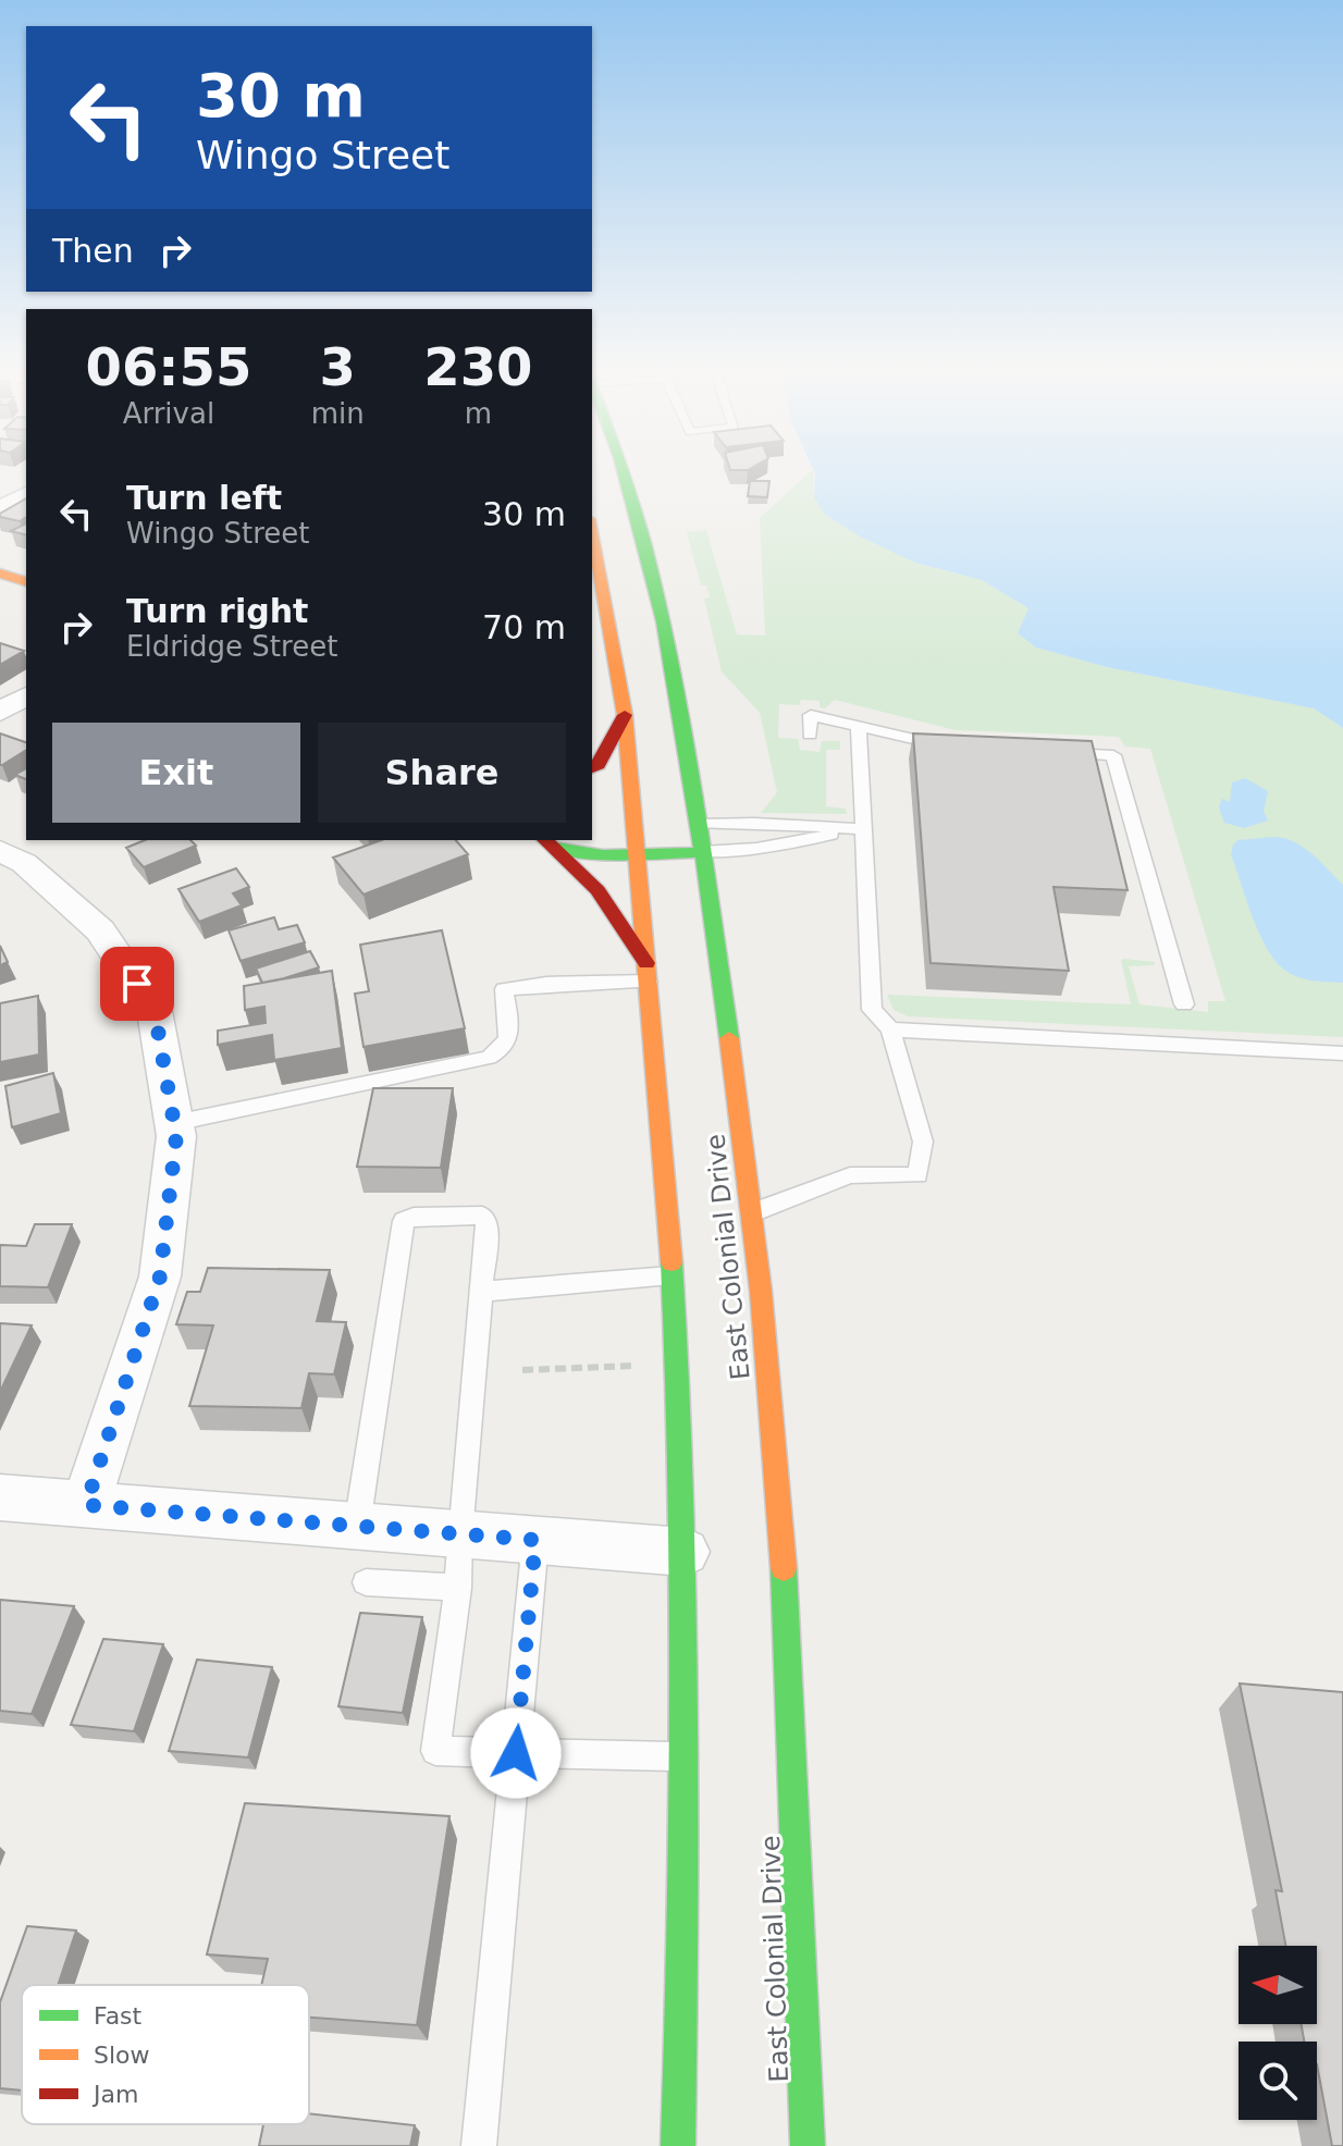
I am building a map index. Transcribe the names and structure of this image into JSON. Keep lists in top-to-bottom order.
{
  "streets": {
    "main road": ["East Colonial Drive"]
  },
  "legend": ["Fast", "Slow", "Jam"],
  "north": "left",
  "page": {
    "turn": ["30 m", "Wingo Street"],
    "then": "Then",
    "eta": [
      "06:55",
      "Arrival",
      "3",
      "min",
      "230",
      "m"
    ],
    "list": [
      {
        "name": "Turn left",
        "note": "Wingo Street",
        "value": "30 m"
      },
      {
        "name": "Turn right",
        "note": "Eldridge Street",
        "value": "70 m"
      }
    ],
    "buttons": ["Exit", "Share"]
  }
}
